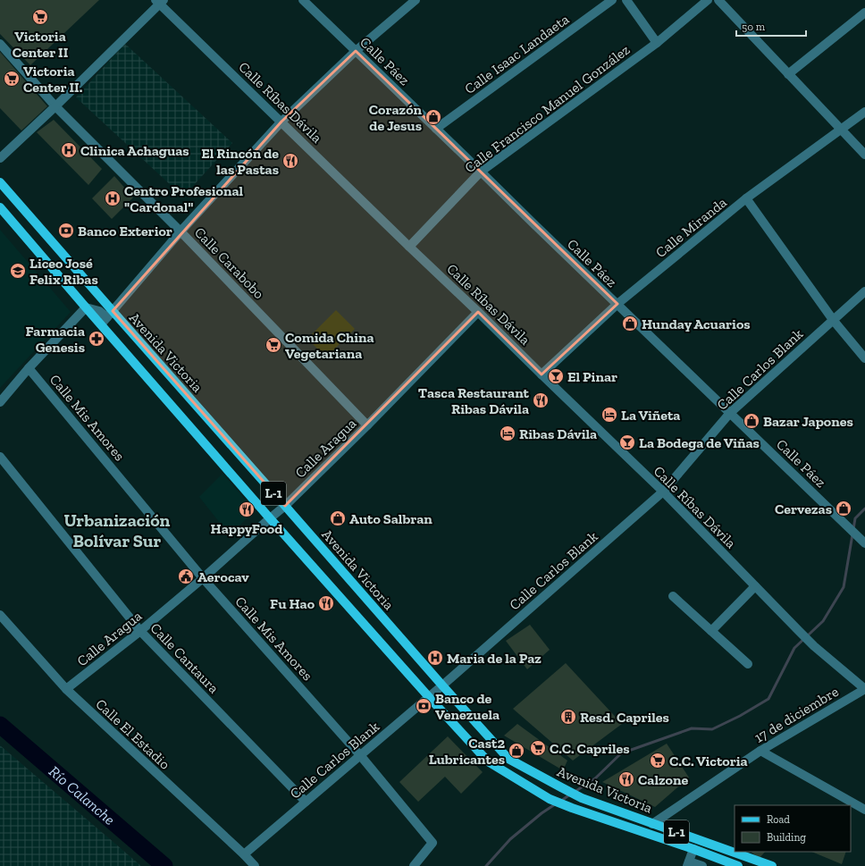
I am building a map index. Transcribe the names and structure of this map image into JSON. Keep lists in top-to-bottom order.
{
  "streets": {
    "main road": ["Avenida Victoria", "L-1"],
    "street": [
      "Calle Isaac Landaeta",
      "Calle Páez",
      "Calle Ríbas Dávila",
      "Calle Francisco Manuel González",
      "Calle Miranda",
      "Calle Carabobo",
      "Calle Carlos Blank",
      "Calle Mis Amores",
      "Calle Aragua",
      "Calle Cantaura",
      "17 de diciembre",
      "Calle El Estadio"
    ]
  },
  "crossings": [
    ["Calle Isaac Landaeta", "Calle Páez"],
    ["Calle Páez", "Calle Francisco Manuel González"],
    ["Calle Páez", "Calle Miranda"],
    ["Calle Páez", "Calle Carlos Blank"],
    ["Calle Ríbas Dávila", "Calle Francisco Manuel González"],
    ["Calle Ríbas Dávila", "Calle Miranda"],
    ["Calle Ríbas Dávila", "Calle Carlos Blank"],
    ["Calle Ríbas Dávila", "Calle Aragua"],
    ["Calle Ríbas Dávila", "17 de diciembre"],
    ["Calle Carabobo", "Calle Aragua"],
    ["Avenida Victoria", "Calle Carlos Blank"],
    ["Avenida Victoria", "Calle Aragua"],
    ["Avenida Victoria", "17 de diciembre"],
    ["Calle Carlos Blank", "Calle Mis Amores"],
    ["Calle Carlos Blank", "Calle Cantaura"],
    ["Calle Carlos Blank", "Calle El Estadio"],
    ["Calle Mis Amores", "Calle Aragua"],
    ["Calle Aragua", "Calle Cantaura"],
    ["Calle Aragua", "Calle El Estadio"]
  ],
  "districts": ["Urbanización Bolívar Sur"],
  "water": ["Río Calanche"],
  "places": {
    "supermarket": [
      "Victoria Center II",
      "Victoria Center II.",
      "Comida China Vegetariana",
      "C.C. Capriles",
      "C.C. Victoria"
    ],
    "shop": [
      "Corazón de Jesus",
      "Hunday Acuarios",
      "Bazar Japones",
      "Cervezas",
      "Auto Salbran",
      "Cast2 Lubricantes"
    ],
    "hospital": ["Clinica Achaguas", "Centro Profesional \"Cardonal\"", "Maria de la Paz"],
    "restaurant": [
      "El Rincón de las Pastas",
      "Tasca Restaurant Ribas Dávila",
      "HappyFood",
      "Fu Hao",
      "Calzone"
    ],
    "bank": ["Banco Exterior", "Banco de Venezuela"],
    "school or university": ["Liceo José Felix Ribas"],
    "pharmacy": ["Farmacia Genesis"],
    "bar": ["El Pinar", "La Bodega de Viñas"],
    "hotel": ["La Viñeta", "Ribas Dávila"],
    "public building": ["Aerocav"],
    "building": ["Resd. Capriles"]
  },
  "legend": ["Road", "Building"],
  "scale_bar": "50 m"
}
